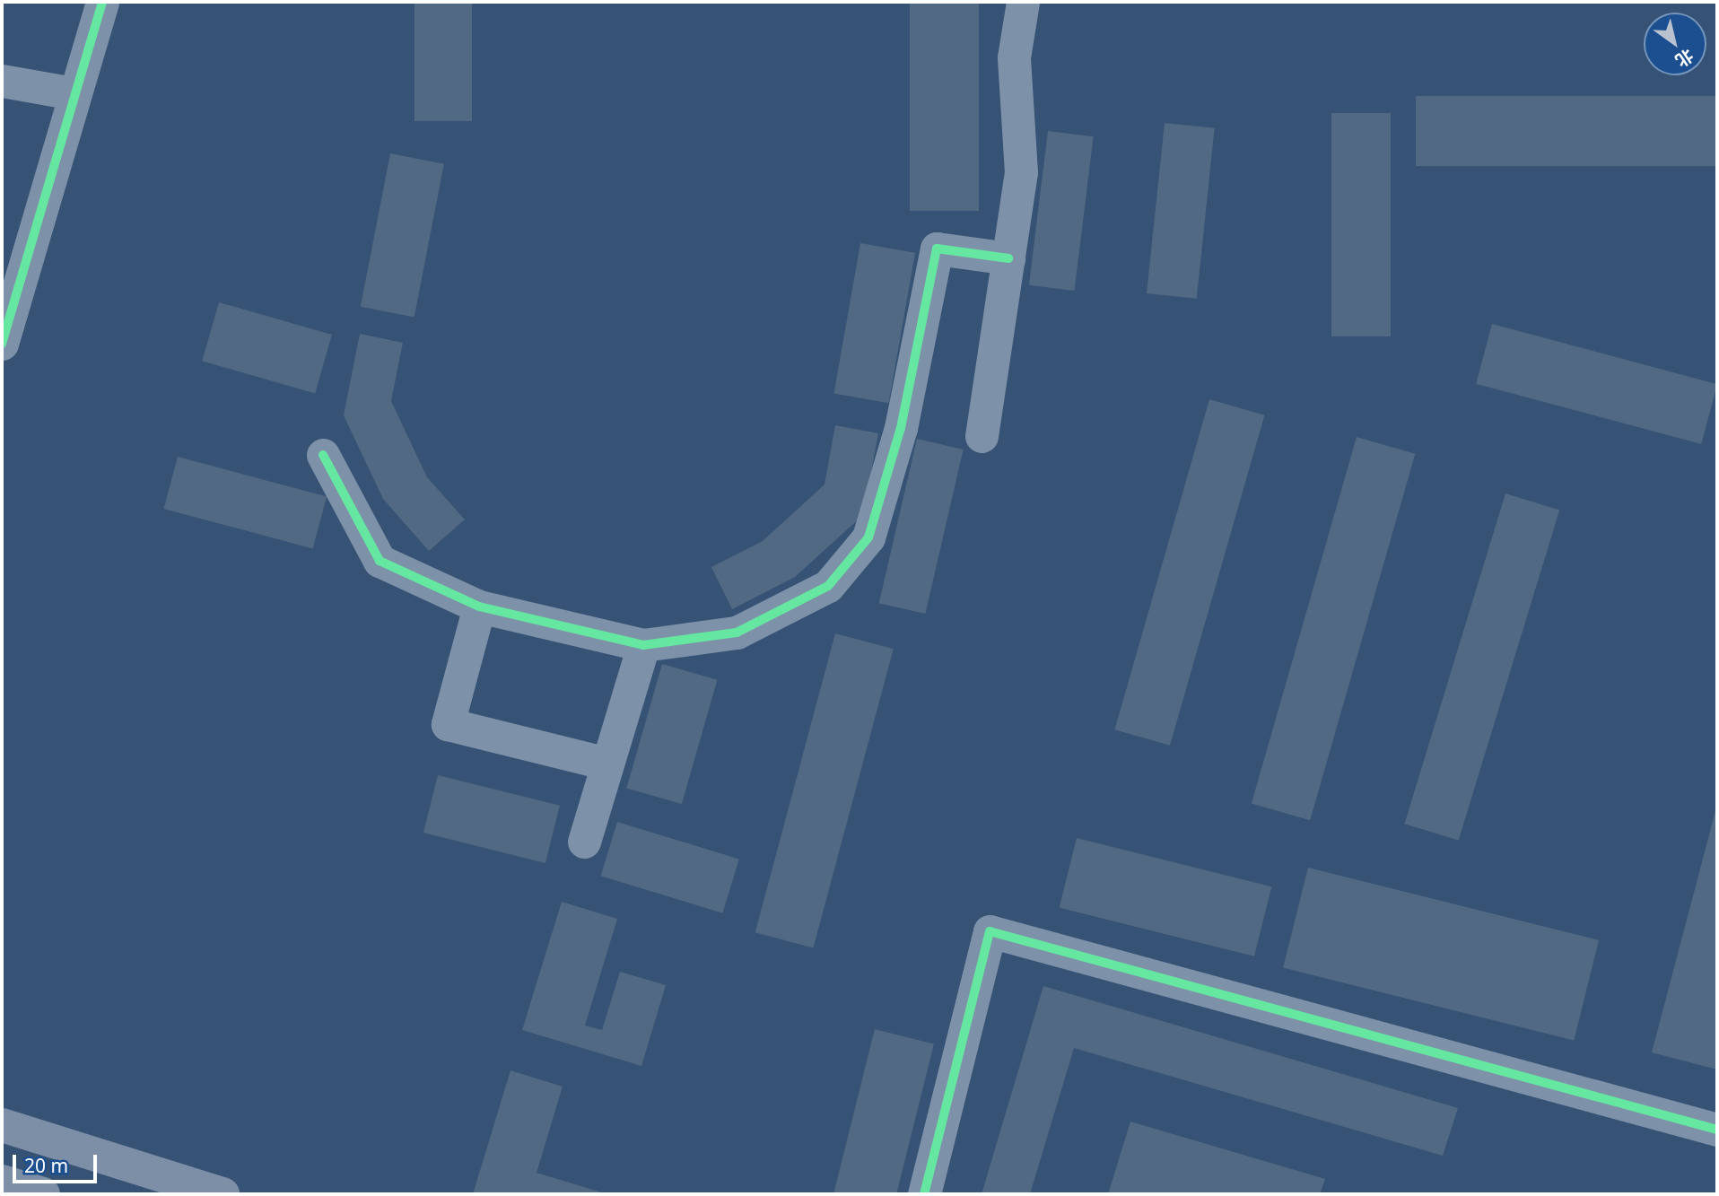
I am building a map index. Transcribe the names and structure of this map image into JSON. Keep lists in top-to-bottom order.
{
  "scale_bar": "20 m",
  "north": "bottom right"
}
